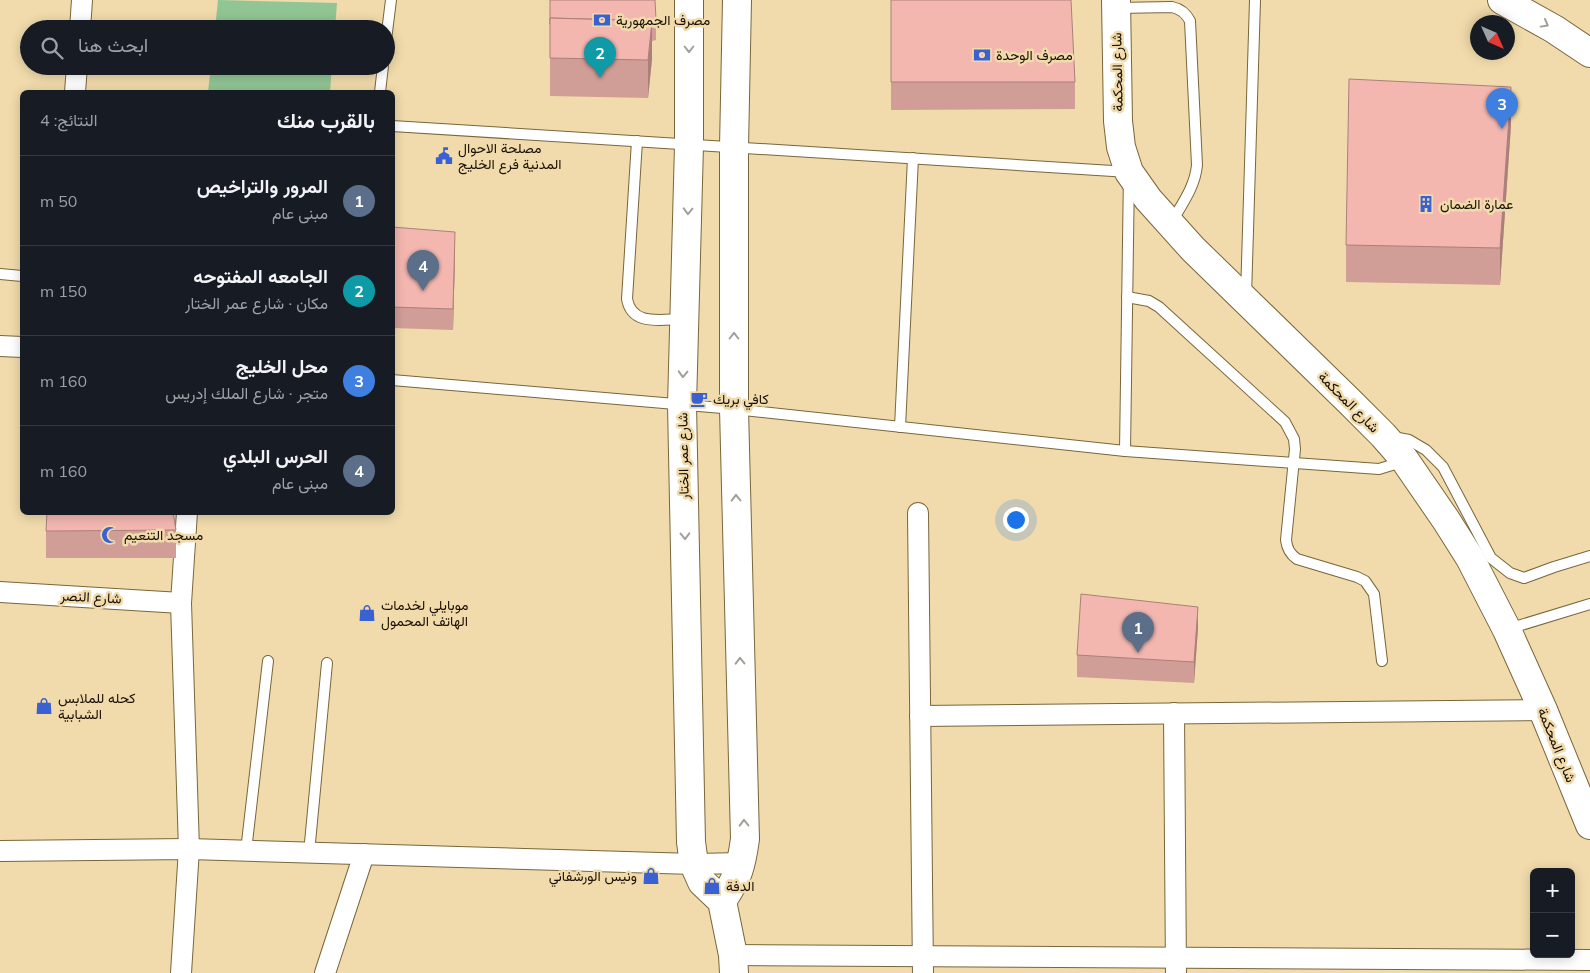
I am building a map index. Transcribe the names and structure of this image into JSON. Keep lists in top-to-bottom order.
{
  "streets": {
    "main road": ["شارع المحكمة", "شارع عمر الختار"],
    "street": ["شارع النصر"]
  },
  "places": {
    "bank": ["مصرف الجمهورية", "مصرف الوحدة"],
    "public building": ["مصلحة الاحوال المدنية فرع الخليج"],
    "building": ["عمارة الضمان"],
    "cafe": ["كافي بريك"],
    "mosque": ["مسجد التنعيم"],
    "shop": [
      "موبايلي لخدمات الهاتف المحمول",
      "كحله للملابس الشبابية",
      "ونيس الورشفاني",
      "الدفة"
    ]
  },
  "north": "bottom right",
  "page": {
    "search": "ابحث هنا",
    "pins": [
      "2",
      "3",
      "4",
      "1"
    ],
    "heading": ["بالقرب منك", "النتائج: 4"],
    "list": [
      {
        "mark": "1",
        "name": "المرور والتراخيص",
        "note": "مبنى عام",
        "value": "50 m"
      },
      {
        "mark": "2",
        "name": "الجامعه المفتوحه",
        "note": "مكان · شارع عمر الختار",
        "value": "150 m"
      },
      {
        "mark": "3",
        "name": "محل الخليج",
        "note": "متجر · شارع الملك إدريس",
        "value": "160 m"
      },
      {
        "mark": "4",
        "name": "الحرس البلدي",
        "note": "مبنى عام",
        "value": "160 m"
      }
    ],
    "map_buttons": ["+", "−"]
  }
}
